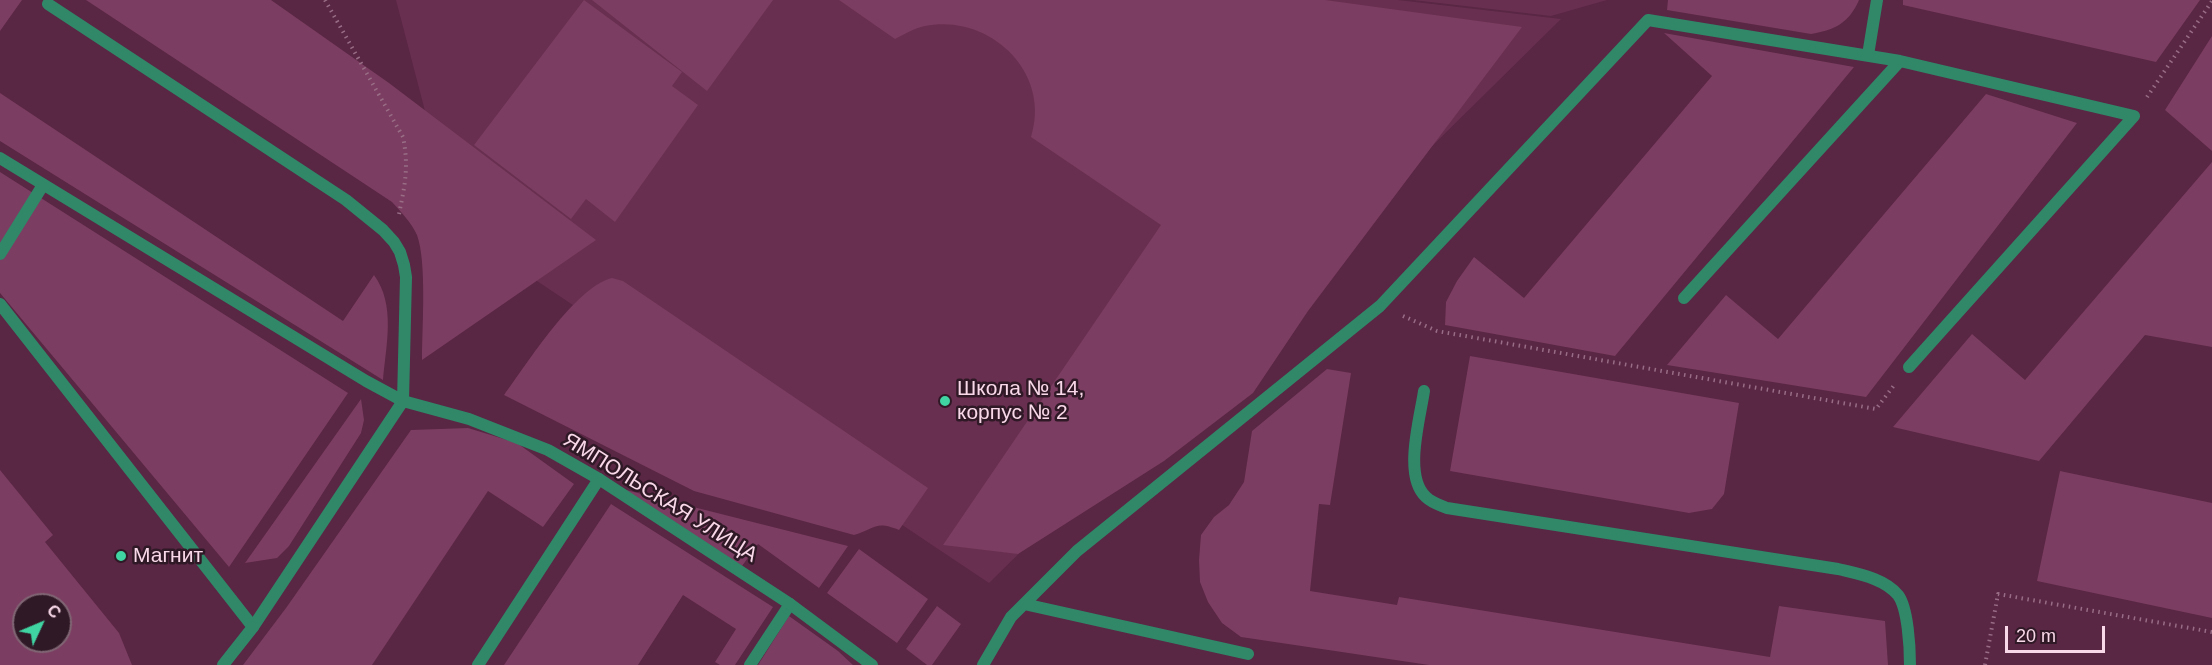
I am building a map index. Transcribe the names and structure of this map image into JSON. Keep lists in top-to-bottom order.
{
  "streets": {
    "street": ["ЯМПОЛЬСКАЯ УЛИЦА"]
  },
  "places": ["Школа № 14, корпус № 2", "Магнит"],
  "scale_bar": "20 m",
  "north": "top right"
}
